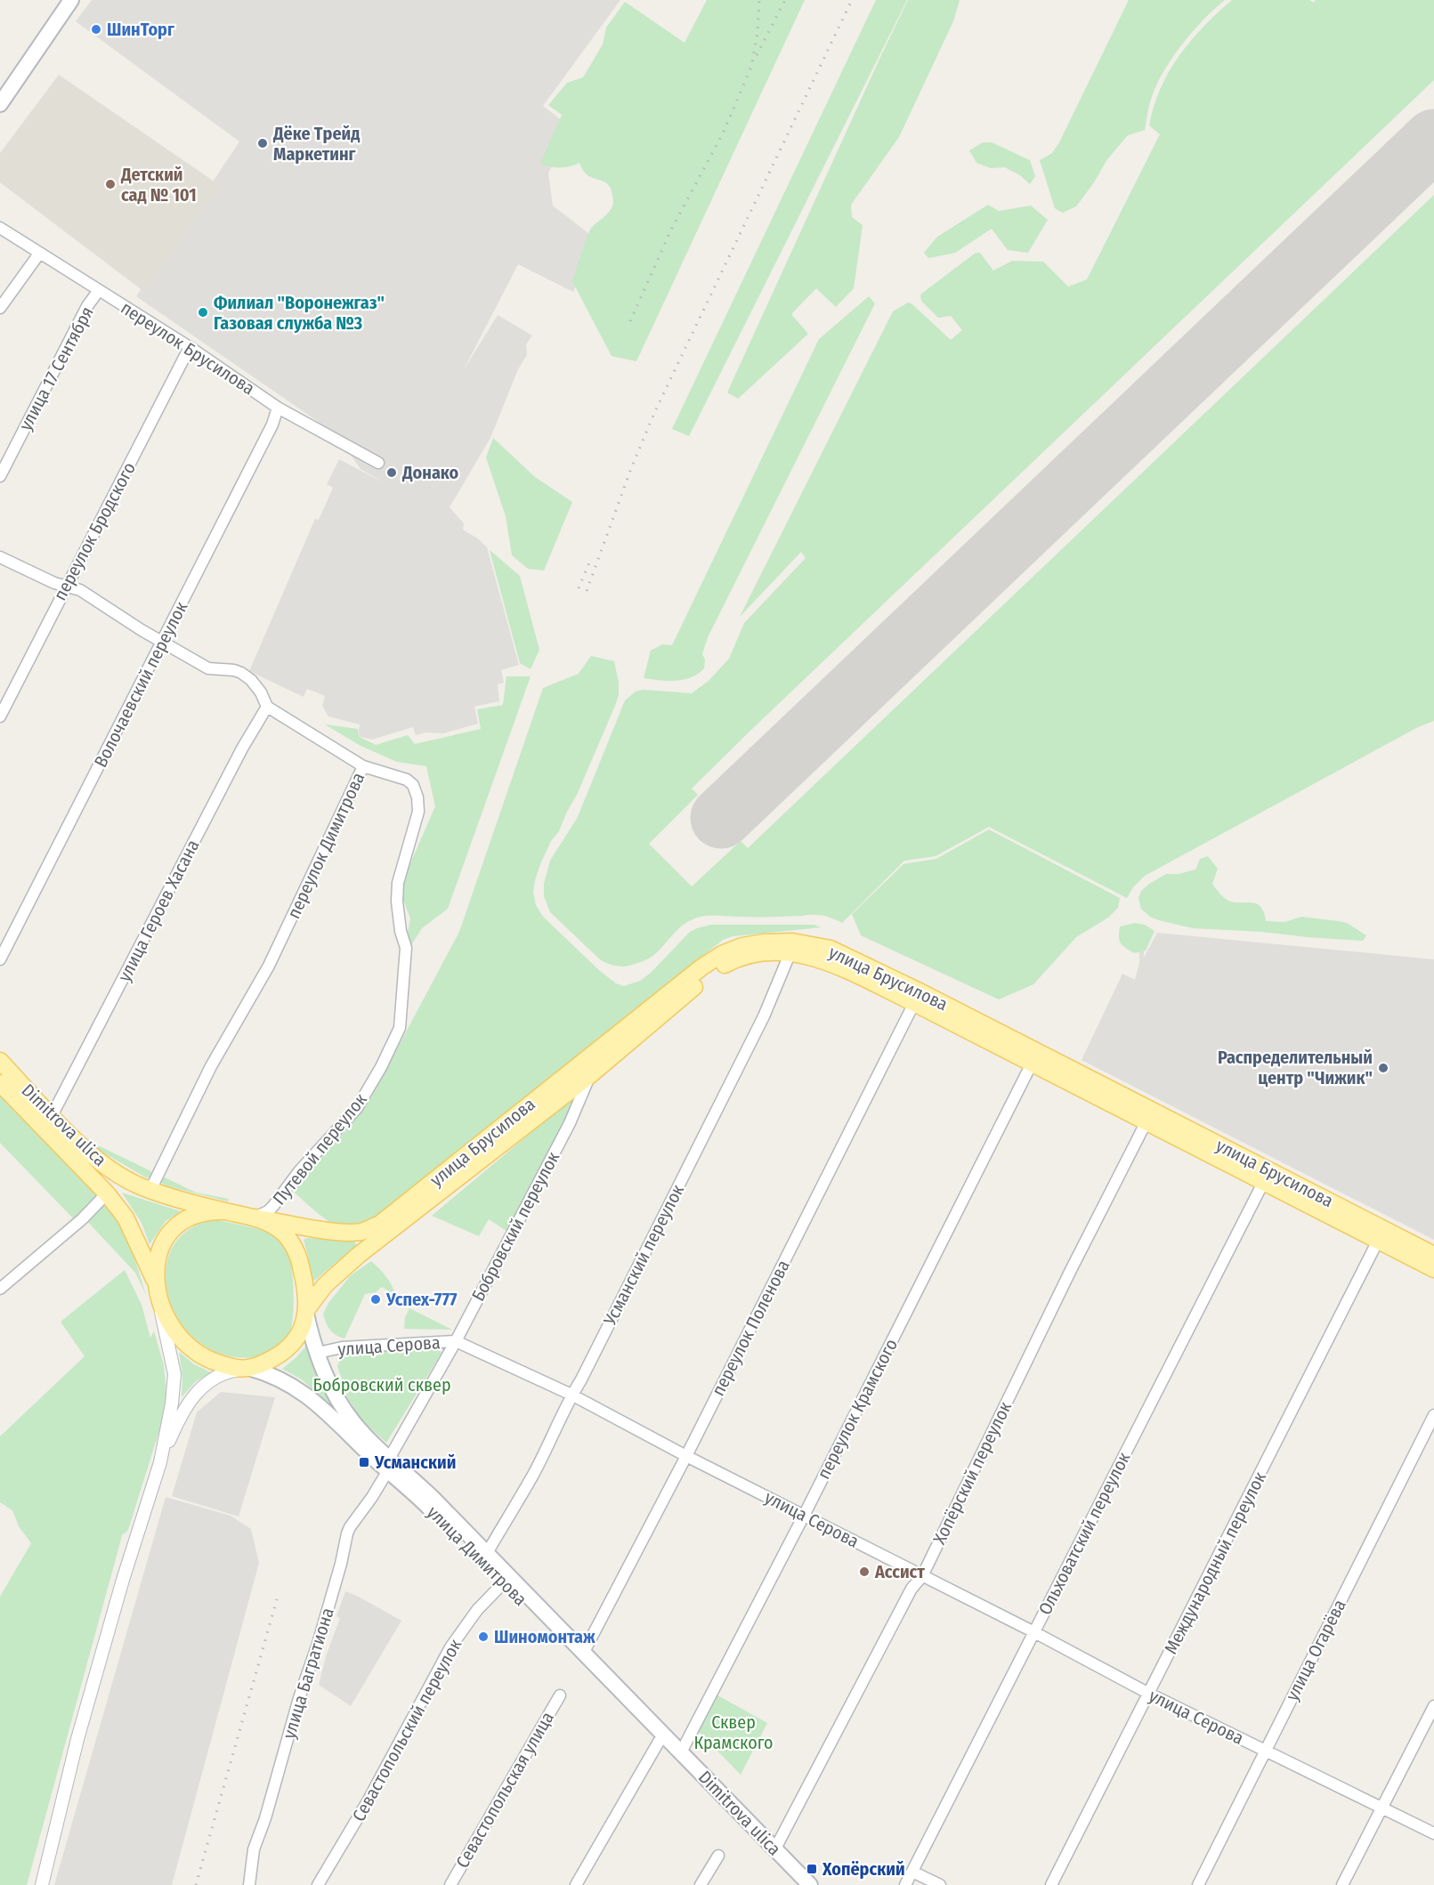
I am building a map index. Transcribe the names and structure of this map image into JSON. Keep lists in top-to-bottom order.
{
  "streets": {
    "main road": ["улица Брусилова", "Dimitrova ulica", "улица Димитрова"],
    "street": [
      "переулок Брусилова",
      "улица 17 Сентября",
      "переулок Бродского",
      "Волочаевский переулок",
      "переулок Димитрова",
      "улица Героев Хасана",
      "Путевой переулок",
      "Бобровский переулок",
      "Усманский переулок",
      "переулок Поленова",
      "улица Серова",
      "переулок Крамского",
      "Хопёрский переулок",
      "Ольховатский переулок",
      "Международный переулок",
      "улица Огарёва",
      "улица Багратиона",
      "Севастопольский переулок",
      "Севастопольская улица"
    ]
  },
  "crossings": [
    ["переулок Брусилова", "улица 17 Сентября"],
    ["переулок Брусилова", "переулок Бродского"],
    ["переулок Брусилова", "Волочаевский переулок"],
    ["переулок Бродского", "переулок Димитрова"],
    ["Волочаевский переулок", "переулок Димитрова"],
    ["переулок Димитрова", "улица Героев Хасана"],
    ["переулок Димитрова", "Dimitrova ulica"],
    ["переулок Димитрова", "Путевой переулок"],
    ["улица Героев Хасана", "Dimitrova ulica"],
    ["улица Брусилова", "Dimitrova ulica"],
    ["улица Брусилова", "Путевой переулок"],
    ["улица Брусилова", "Бобровский переулок"],
    ["улица Брусилова", "Усманский переулок"],
    ["улица Брусилова", "переулок Поленова"],
    ["улица Брусилова", "переулок Крамского"],
    ["улица Брусилова", "Хопёрский переулок"],
    ["улица Брусилова", "Ольховатский переулок"],
    ["улица Брусилова", "улица Димитрова"],
    ["улица Брусилова", "Международный переулок"],
    ["Dimitrova ulica", "Путевой переулок"],
    ["Dimitrova ulica", "Бобровский переулок"],
    ["Dimitrova ulica", "Усманский переулок"],
    ["Dimitrova ulica", "переулок Поленова"],
    ["Dimitrova ulica", "переулок Крамского"],
    ["Dimitrova ulica", "Хопёрский переулок"],
    ["Dimitrova ulica", "улица Димитрова"],
    ["Dimitrova ulica", "улица Багратиона"],
    ["Путевой переулок", "улица Димитрова"],
    ["Бобровский переулок", "улица Серова"],
    ["Бобровский переулок", "улица Димитрова"],
    ["Бобровский переулок", "улица Багратиона"],
    ["Усманский переулок", "улица Серова"],
    ["переулок Поленова", "улица Серова"],
    ["улица Серова", "переулок Крамского"],
    ["улица Серова", "Хопёрский переулок"],
    ["улица Серова", "Ольховатский переулок"],
    ["улица Серова", "улица Димитрова"],
    ["улица Серова", "Международный переулок"],
    ["улица Серова", "улица Огарёва"],
    ["улица Димитрова", "улица Багратиона"],
    ["улица Димитрова", "Севастопольский переулок"]
  ],
  "parks": ["Бобровский сквер", "Сквер Крамского"],
  "places": {
    "other": [
      "ШинТорг",
      "Дёке Трейд Маркетинг",
      "Детский сад № 101",
      "Филиал \"Воронежгаз\" Газовая служба №3",
      "Донако",
      "Распределительный центр \"Чижик\"",
      "Успех-777",
      "Ассист",
      "Шиномонтаж"
    ],
    "transit": ["Усманский", "Хопёрский"]
  }
}
